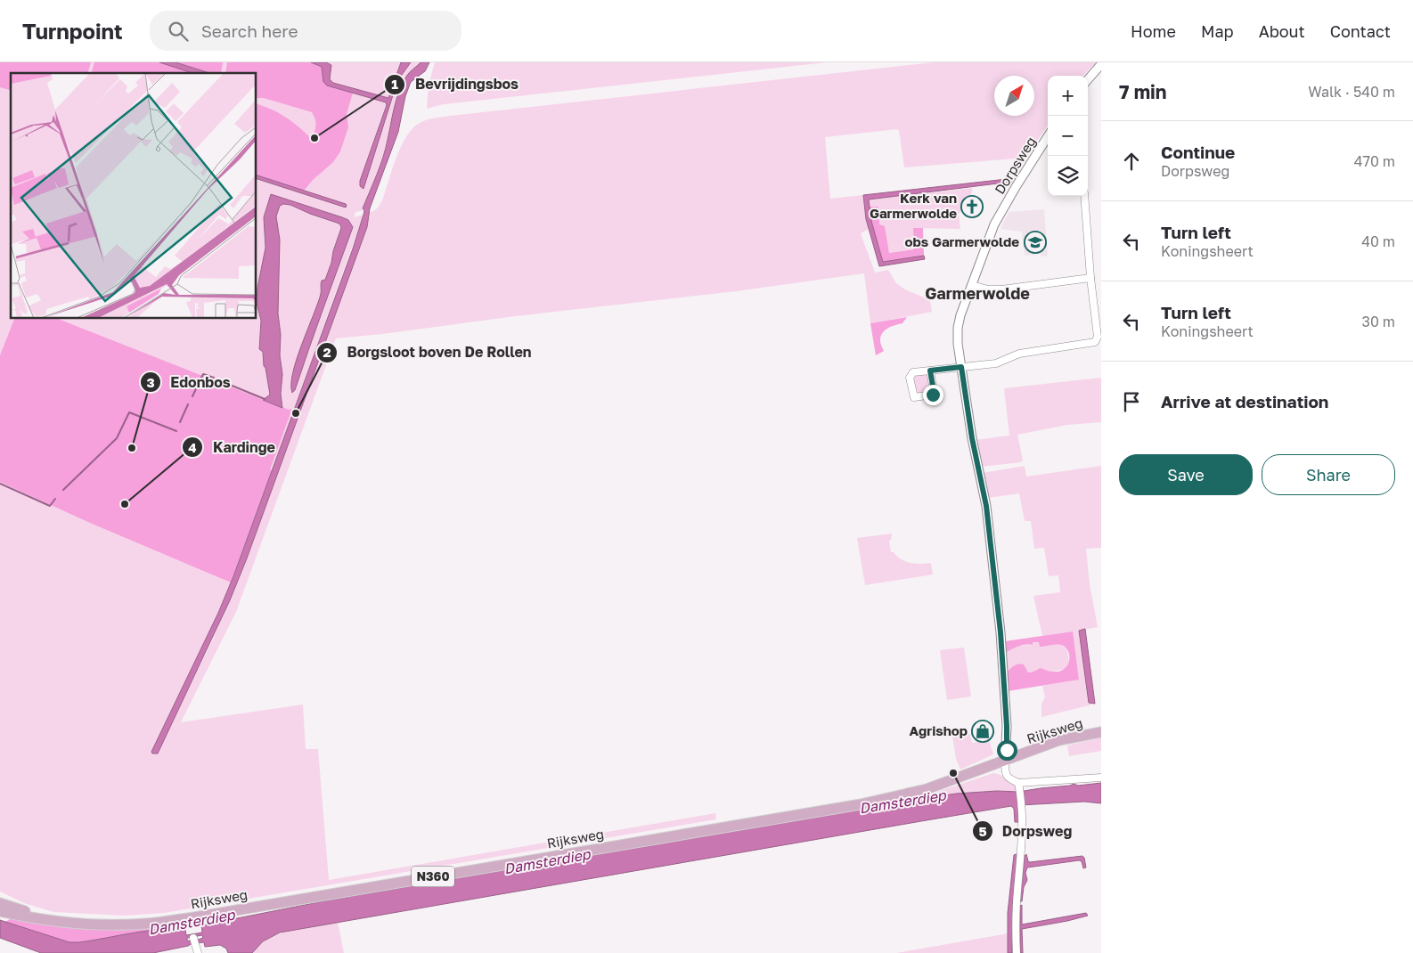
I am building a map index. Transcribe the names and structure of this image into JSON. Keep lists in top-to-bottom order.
{
  "streets": {
    "main road": ["Rijksweg", "N360"],
    "street": ["Dorpsweg"]
  },
  "crossings": [
    ["Dorpsweg", "Rijksweg"]
  ],
  "districts": ["Garmerwolde"],
  "water": ["Damsterdiep"],
  "places": {
    "other": [
      "Bevrijdingsbos",
      "Borgsloot boven De Rollen",
      "Edonbos",
      "Kardinge",
      "Dorpsweg"
    ],
    "church": ["Kerk van Garmerwolde"],
    "school or university": ["obs Garmerwolde"],
    "shop": ["Agrishop"]
  },
  "north": "top right",
  "page": {
    "header": "Turnpoint",
    "search": "Search here",
    "nav": [
      "Home",
      "Map",
      "About",
      "Contact"
    ],
    "heading": ["7 min", "Walk · 540 m"],
    "map_buttons": ["+", "−"],
    "list": [
      ["Continue", "Dorpsweg", "470 m"],
      ["Turn left", "Koningsheert", "40 m"],
      ["Turn left", "Koningsheert", "30 m"],
      "Arrive at destination"
    ],
    "buttons": ["Save", "Share"]
  }
}
